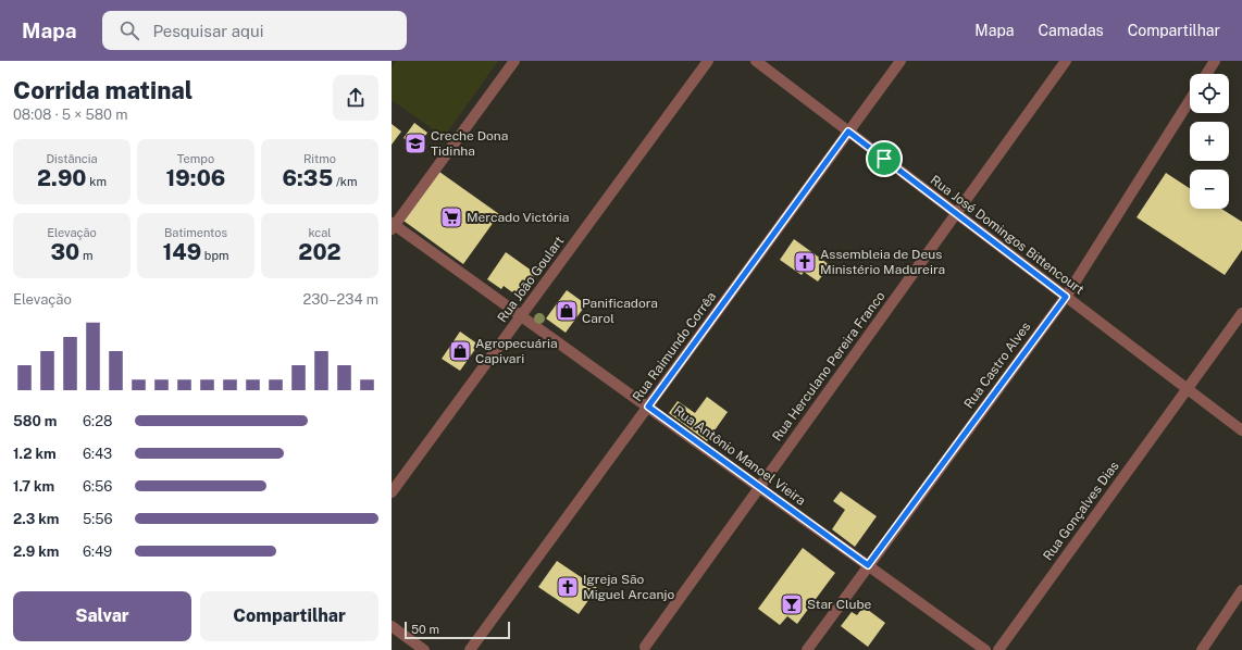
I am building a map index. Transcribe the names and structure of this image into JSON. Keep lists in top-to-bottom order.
{
  "streets": {
    "street": [
      "Rua José Domingos Bittencourt",
      "Rua João Goulart",
      "Rua Raimundo Corrêa",
      "Rua Castro Alves",
      "Rua Herculano Pereira Franco",
      "Rua Antônio Manoel Vieira",
      "Rua Gonçalves Dias"
    ]
  },
  "crossings": [
    ["Rua José Domingos Bittencourt", "Rua Raimundo Corrêa"],
    ["Rua José Domingos Bittencourt", "Rua Castro Alves"],
    ["Rua José Domingos Bittencourt", "Rua Herculano Pereira Franco"],
    ["Rua José Domingos Bittencourt", "Rua Gonçalves Dias"],
    ["Rua João Goulart", "Rua Antônio Manoel Vieira"],
    ["Rua Raimundo Corrêa", "Rua Antônio Manoel Vieira"],
    ["Rua Castro Alves", "Rua Antônio Manoel Vieira"],
    ["Rua Herculano Pereira Franco", "Rua Antônio Manoel Vieira"]
  ],
  "places": {
    "school or university": ["Creche Dona Tidinha"],
    "supermarket": ["Mercado Victória"],
    "church": ["Assembleia de Deus Ministério Madureira", "Igreja São Miguel Arcanjo"],
    "shop": ["Panificadora Carol", "Agropecuária Capivari"],
    "bar": ["Star Clube"]
  },
  "scale_bar": "50 m",
  "page": {
    "header": "Mapa",
    "search": "Pesquisar aqui",
    "nav": ["Mapa", "Camadas", "Compartilhar"],
    "heading": ["Corrida matinal", "08:08 · 5 × 580 m"],
    "map_buttons": ["+", "−"],
    "stats": [
      ["Distância", "2.90 km"],
      ["Tempo", "19:06"],
      ["Ritmo", "6:35 /km"],
      ["Elevação", "30 m"],
      ["Batimentos", "149 bpm"],
      ["kcal", "202"]
    ],
    "chart": ["Elevação", "230–234 m"],
    "list": [
      {
        "name": "580 m",
        "note": "6:28"
      },
      {
        "name": "1.2 km",
        "note": "6:43"
      },
      {
        "name": "1.7 km",
        "note": "6:56"
      },
      {
        "name": "2.3 km",
        "note": "5:56"
      },
      {
        "name": "2.9 km",
        "note": "6:49"
      }
    ],
    "buttons": ["Salvar", "Compartilhar"],
    "scale": "50 m"
  }
}
